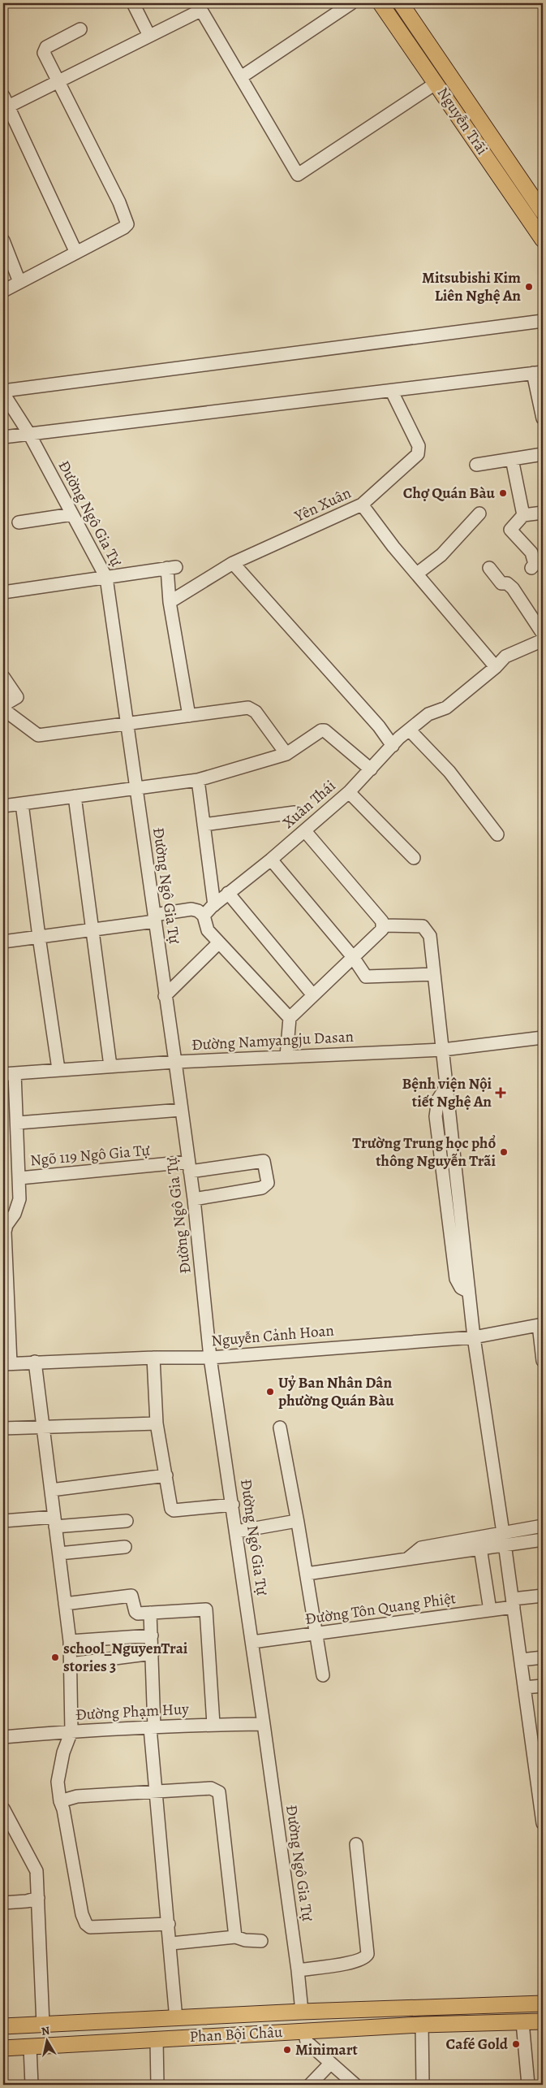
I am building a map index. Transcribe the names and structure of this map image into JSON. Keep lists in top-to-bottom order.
{
  "streets": {
    "main road": ["Nguyễn Trãi", "Phan Bội Châu"],
    "street": [
      "Yên Xuân",
      "Đường Ngô Gia Tự",
      "Xuân Thái",
      "Đường Namyangju Dasan",
      "Ngõ 119 Ngô Gia Tự",
      "Nguyễn Cảnh Hoan",
      "Đường Tôn Quang Phiệt",
      "Đường Phạm Huy"
    ]
  },
  "crossings": [
    ["Đường Ngô Gia Tự", "Đường Namyangju Dasan"],
    ["Đường Ngô Gia Tự", "Ngõ 119 Ngô Gia Tự"],
    ["Đường Ngô Gia Tự", "Nguyễn Cảnh Hoan"],
    ["Đường Ngô Gia Tự", "Đường Tôn Quang Phiệt"],
    ["Đường Ngô Gia Tự", "Đường Phạm Huy"],
    ["Đường Ngô Gia Tự", "Phan Bội Châu"]
  ],
  "places": {
    "other": [
      "Mitsubishi Kim Liên Nghệ An",
      "Chợ Quán Bàu",
      "Trường Trung học phổ thông Nguyễn Trãi",
      "Uỷ Ban Nhân Dân phường Quán Bàu",
      "school_NguyenTrai stories 3",
      "Café Gold",
      "Minimart"
    ],
    "health": ["Bệnh viện Nội tiết Nghệ An"]
  },
  "north": "top"
}
